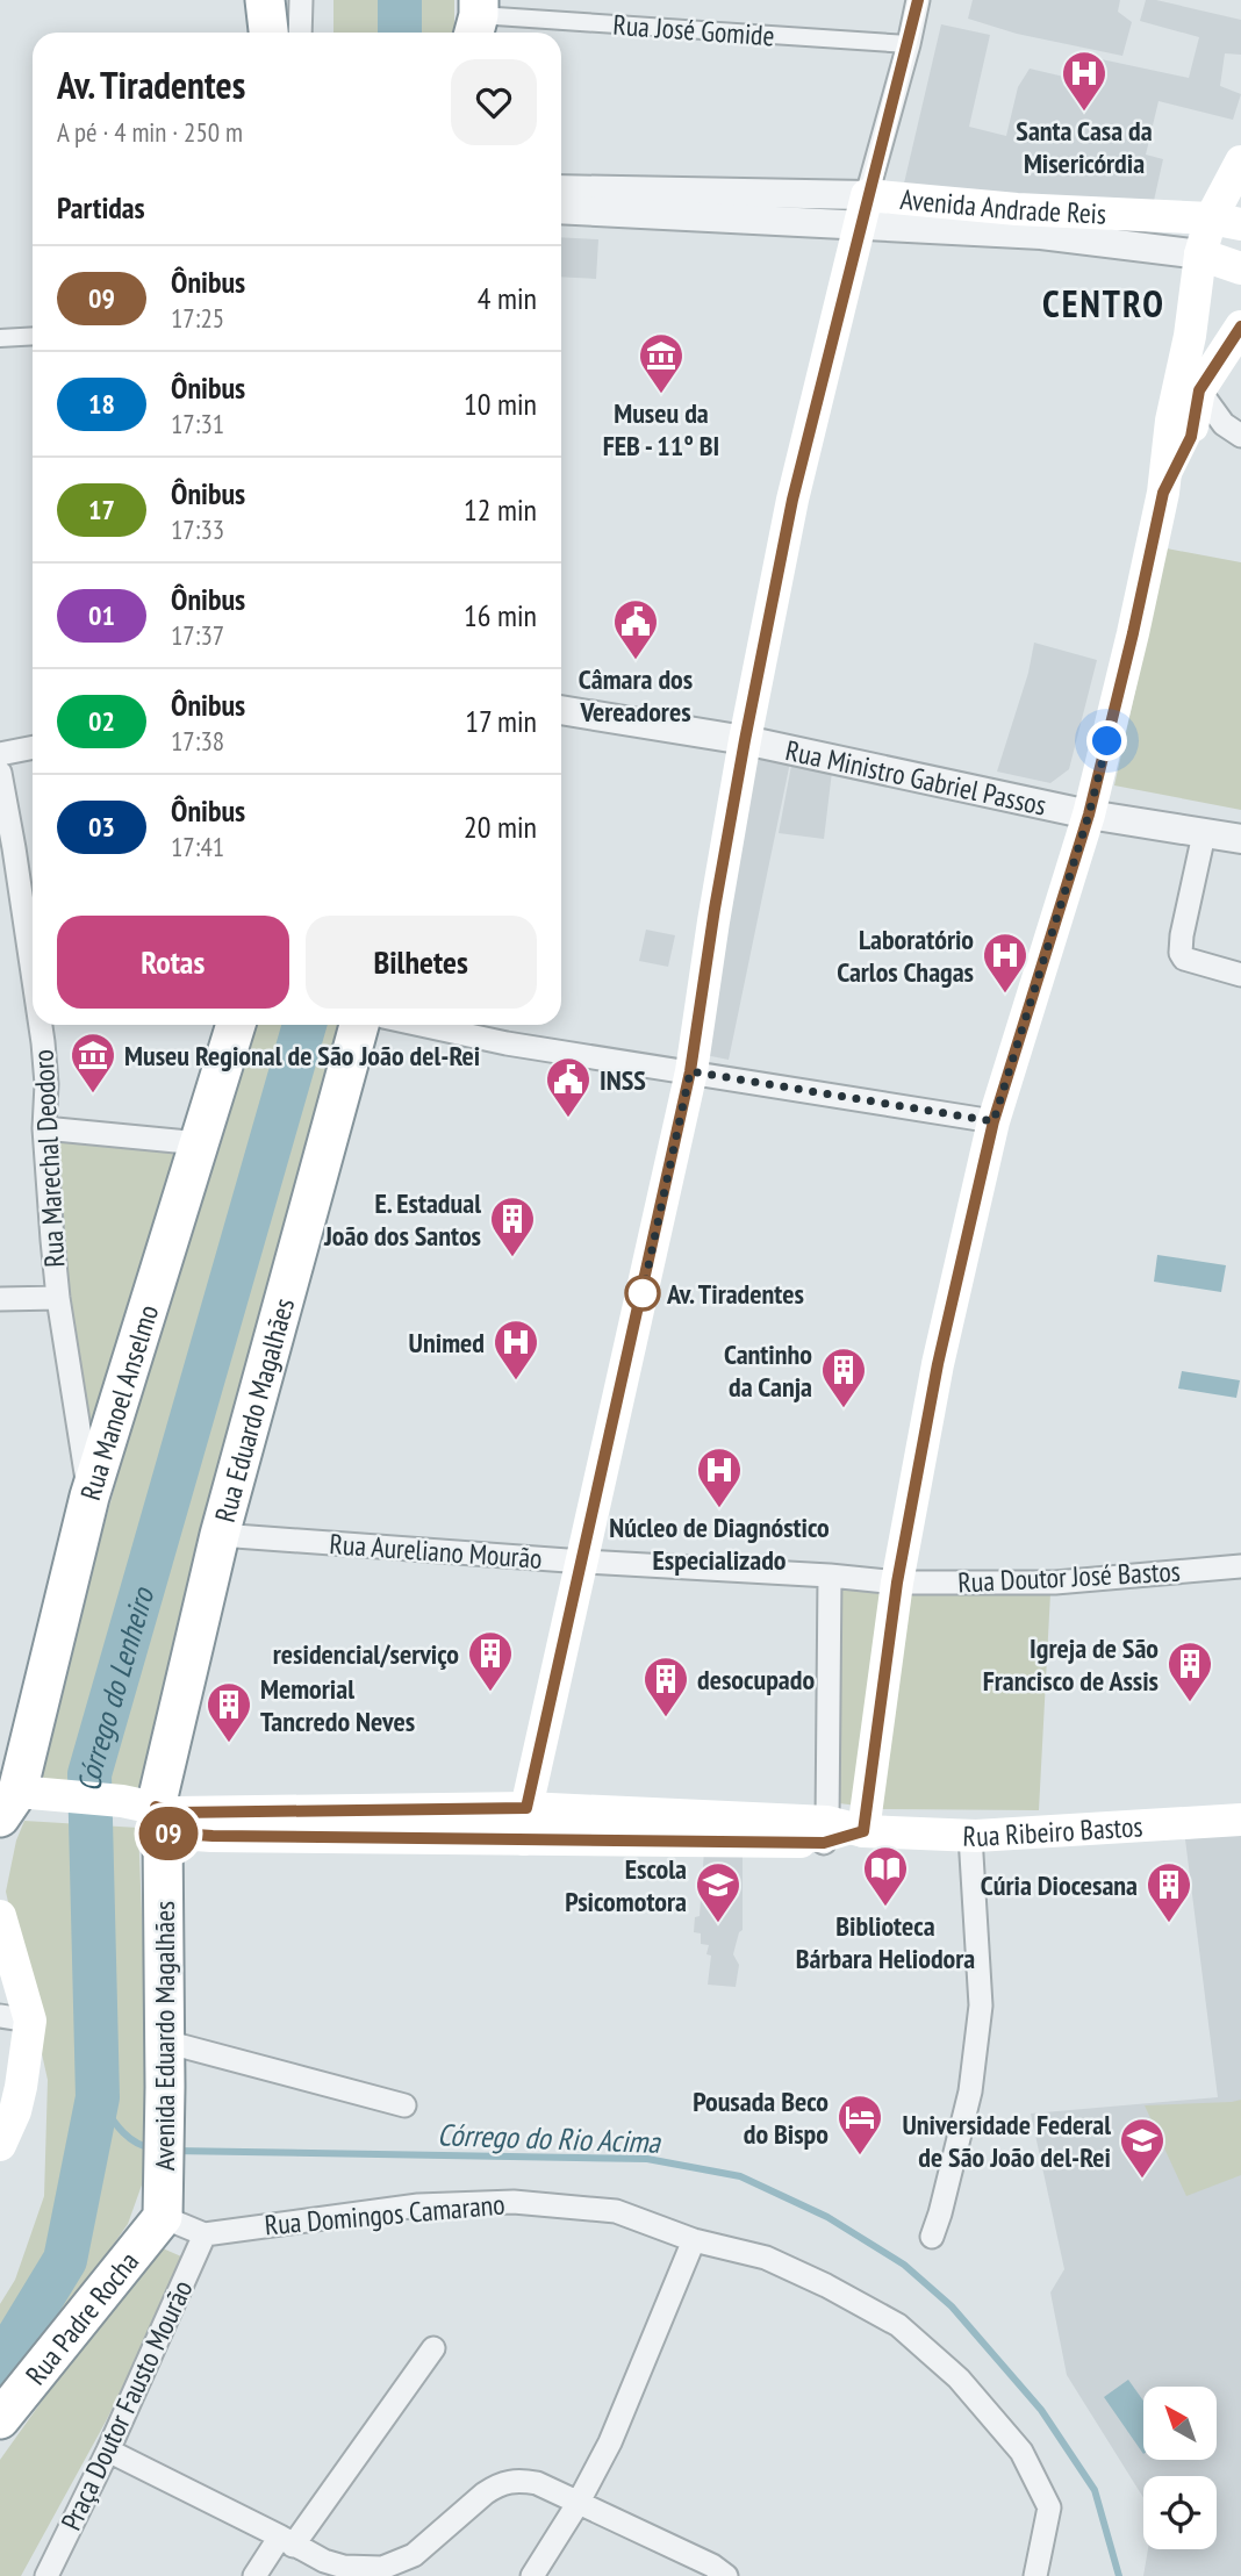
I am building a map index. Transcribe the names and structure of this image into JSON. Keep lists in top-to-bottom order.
{
  "streets": {
    "highway": [
      "Rua Manoel Anselmo",
      "Rua Eduardo Magalhães",
      "Avenida Eduardo Magalhães",
      "Rua Padre Rocha"
    ],
    "main road": ["Avenida Andrade Reis", "Rua Ribeiro Bastos"],
    "street": [
      "Rua José Gomide",
      "Rua Ministro Gabriel Passos",
      "Rua Marechal Deodoro",
      "Rua Aureliano Mourão",
      "Rua Doutor José Bastos",
      "Rua Domingos Camarano",
      "Praça Doutor Fausto Mourão"
    ]
  },
  "crossings": [
    ["Rua Marechal Deodoro", "Rua Manoel Anselmo"],
    ["Rua Manoel Anselmo", "Rua Ribeiro Bastos"],
    ["Rua Eduardo Magalhães", "Rua Aureliano Mourão"],
    ["Rua Eduardo Magalhães", "Rua Ribeiro Bastos"],
    ["Rua Eduardo Magalhães", "Avenida Eduardo Magalhães"],
    ["Rua Aureliano Mourão", "Rua Doutor José Bastos"],
    ["Rua Ribeiro Bastos", "Avenida Eduardo Magalhães"],
    ["Avenida Eduardo Magalhães", "Rua Padre Rocha"],
    ["Rua Domingos Camarano", "Praça Doutor Fausto Mourão"]
  ],
  "districts": ["CENTRO"],
  "water": ["Córrego do Lenheiro", "Córrego do Rio Acima"],
  "places": {
    "hospital": [
      "Santa Casa da Misericórdia",
      "Laboratório Carlos Chagas",
      "Unimed",
      "Núcleo de Diagnóstico Especializado"
    ],
    "museum": ["Museu da FEB - 11° BI", "Museu Regional de São João del-Rei"],
    "public building": ["Câmara dos Vereadores", "INSS"],
    "building": [
      "E. Estadual João dos Santos",
      "Cantinho da Canja",
      "residencial/serviço",
      "Igreja de São Francisco de Assis",
      "desocupado",
      "Memorial Tancredo Neves",
      "Cúria Diocesana"
    ],
    "other": ["Av. Tiradentes"],
    "library": ["Biblioteca Bárbara Heliodora"],
    "school or university": ["Escola Psicomotora", "Universidade Federal de São João del-Rei"],
    "hotel": ["Pousada Beco do Bispo"]
  },
  "lines": ["bus line 09"],
  "north": "top left",
  "page": {
    "on_map": "09",
    "heading": [
      ["Av. Tiradentes", "A pé · 4 min · 250 m"],
      "Partidas"
    ],
    "list": [
      {
        "mark": "09",
        "name": "Ônibus",
        "note": "17:25",
        "value": "4 min"
      },
      {
        "mark": "18",
        "name": "Ônibus",
        "note": "17:31",
        "value": "10 min"
      },
      {
        "mark": "17",
        "name": "Ônibus",
        "note": "17:33",
        "value": "12 min"
      },
      {
        "mark": "01",
        "name": "Ônibus",
        "note": "17:37",
        "value": "16 min"
      },
      {
        "mark": "02",
        "name": "Ônibus",
        "note": "17:38",
        "value": "17 min"
      },
      {
        "mark": "03",
        "name": "Ônibus",
        "note": "17:41",
        "value": "20 min"
      }
    ],
    "buttons": ["Rotas", "Bilhetes"]
  }
}
